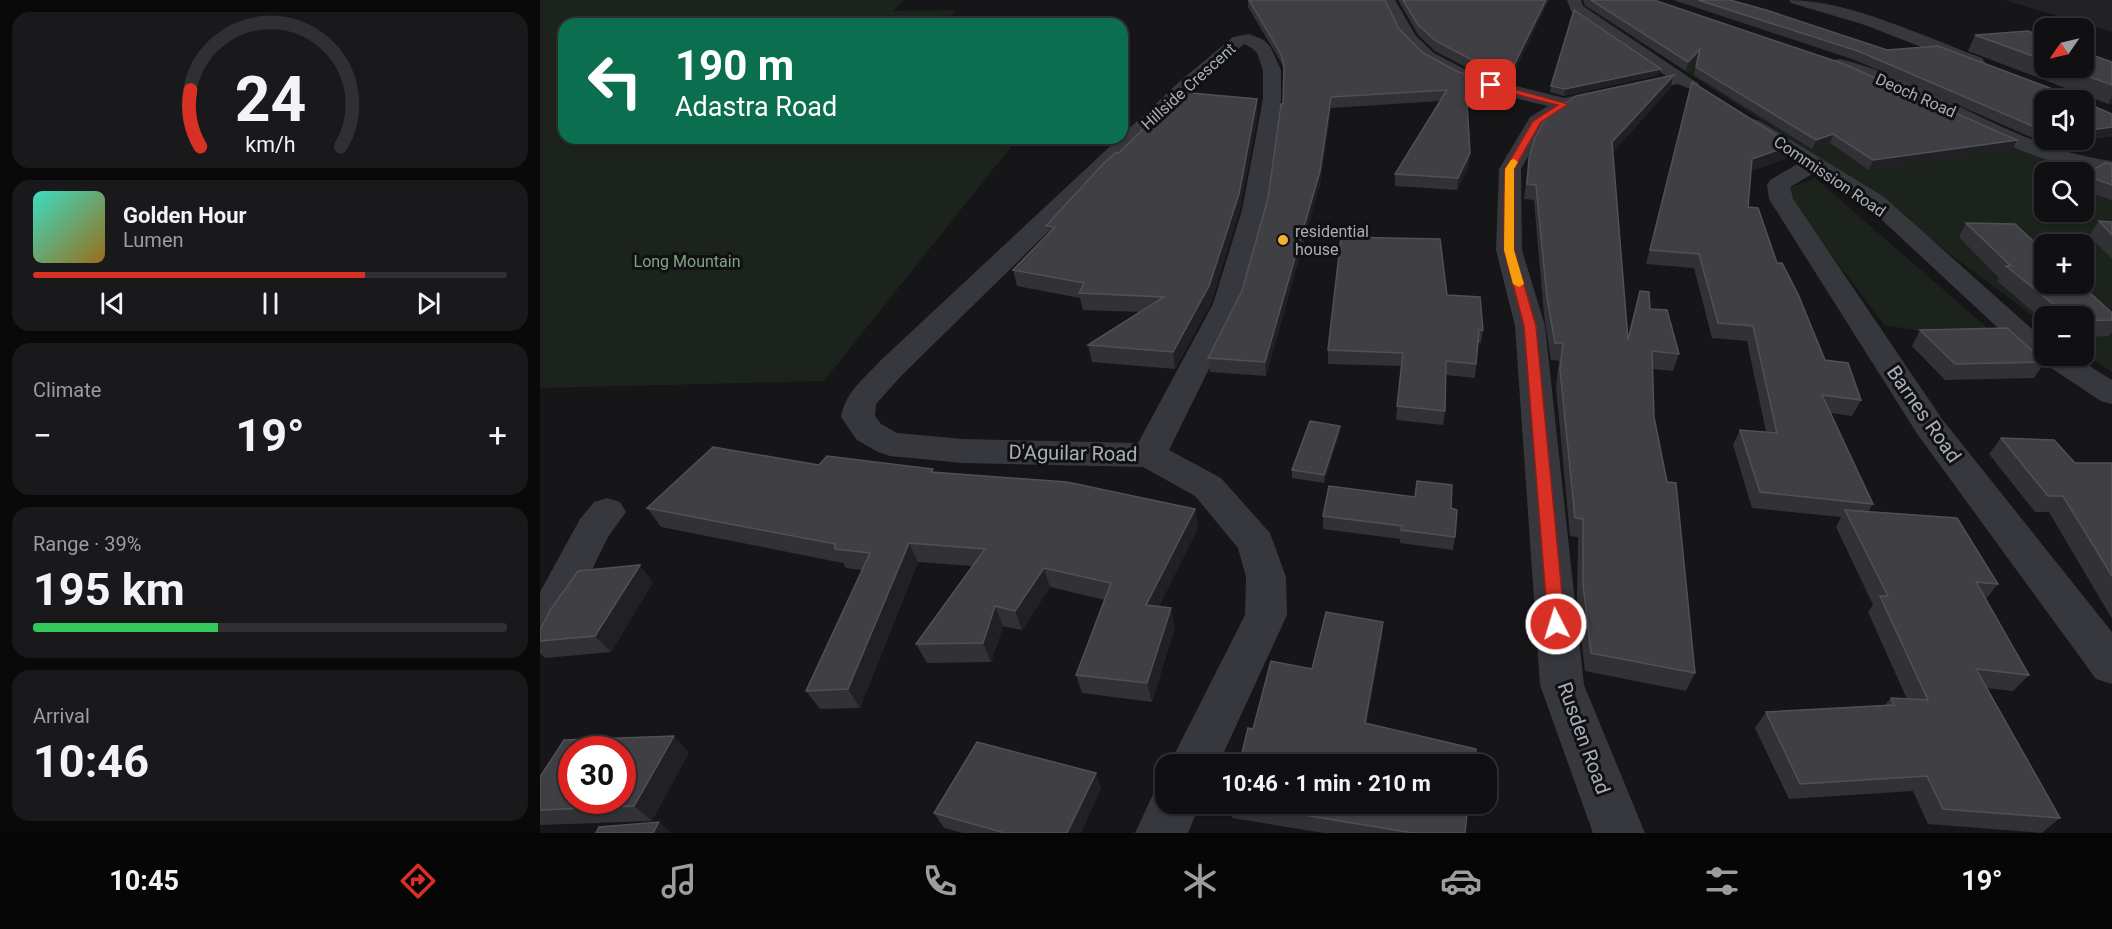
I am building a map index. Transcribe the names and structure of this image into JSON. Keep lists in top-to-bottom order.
{
  "streets": {
    "street": [
      "Hillside Crescent",
      "Deoch Road",
      "Commission Road",
      "Barnes Road",
      "D'Aguilar Road",
      "Rusden Road"
    ]
  },
  "crossings": [
    ["Hillside Crescent", "D'Aguilar Road"],
    ["Commission Road", "Barnes Road"]
  ],
  "parks": ["Long Mountain"],
  "places": ["residential house"],
  "north": "bottom left",
  "page": {
    "map_buttons": ["+", "−"],
    "turn": ["190 m", "Adastra Road"],
    "song": ["Golden Hour", "Lumen"],
    "tile": [
      "Climate",
      ["Range · 39%", "195 km"],
      ["Arrival", "10:46"]
    ],
    "heat": ["−", "19°", "+"],
    "limit": "30",
    "trip": "10:46 · 1 min · 210 m",
    "tabs": ["10:45", "19°"],
    "gauge": ["24", "km/h"]
  }
}
